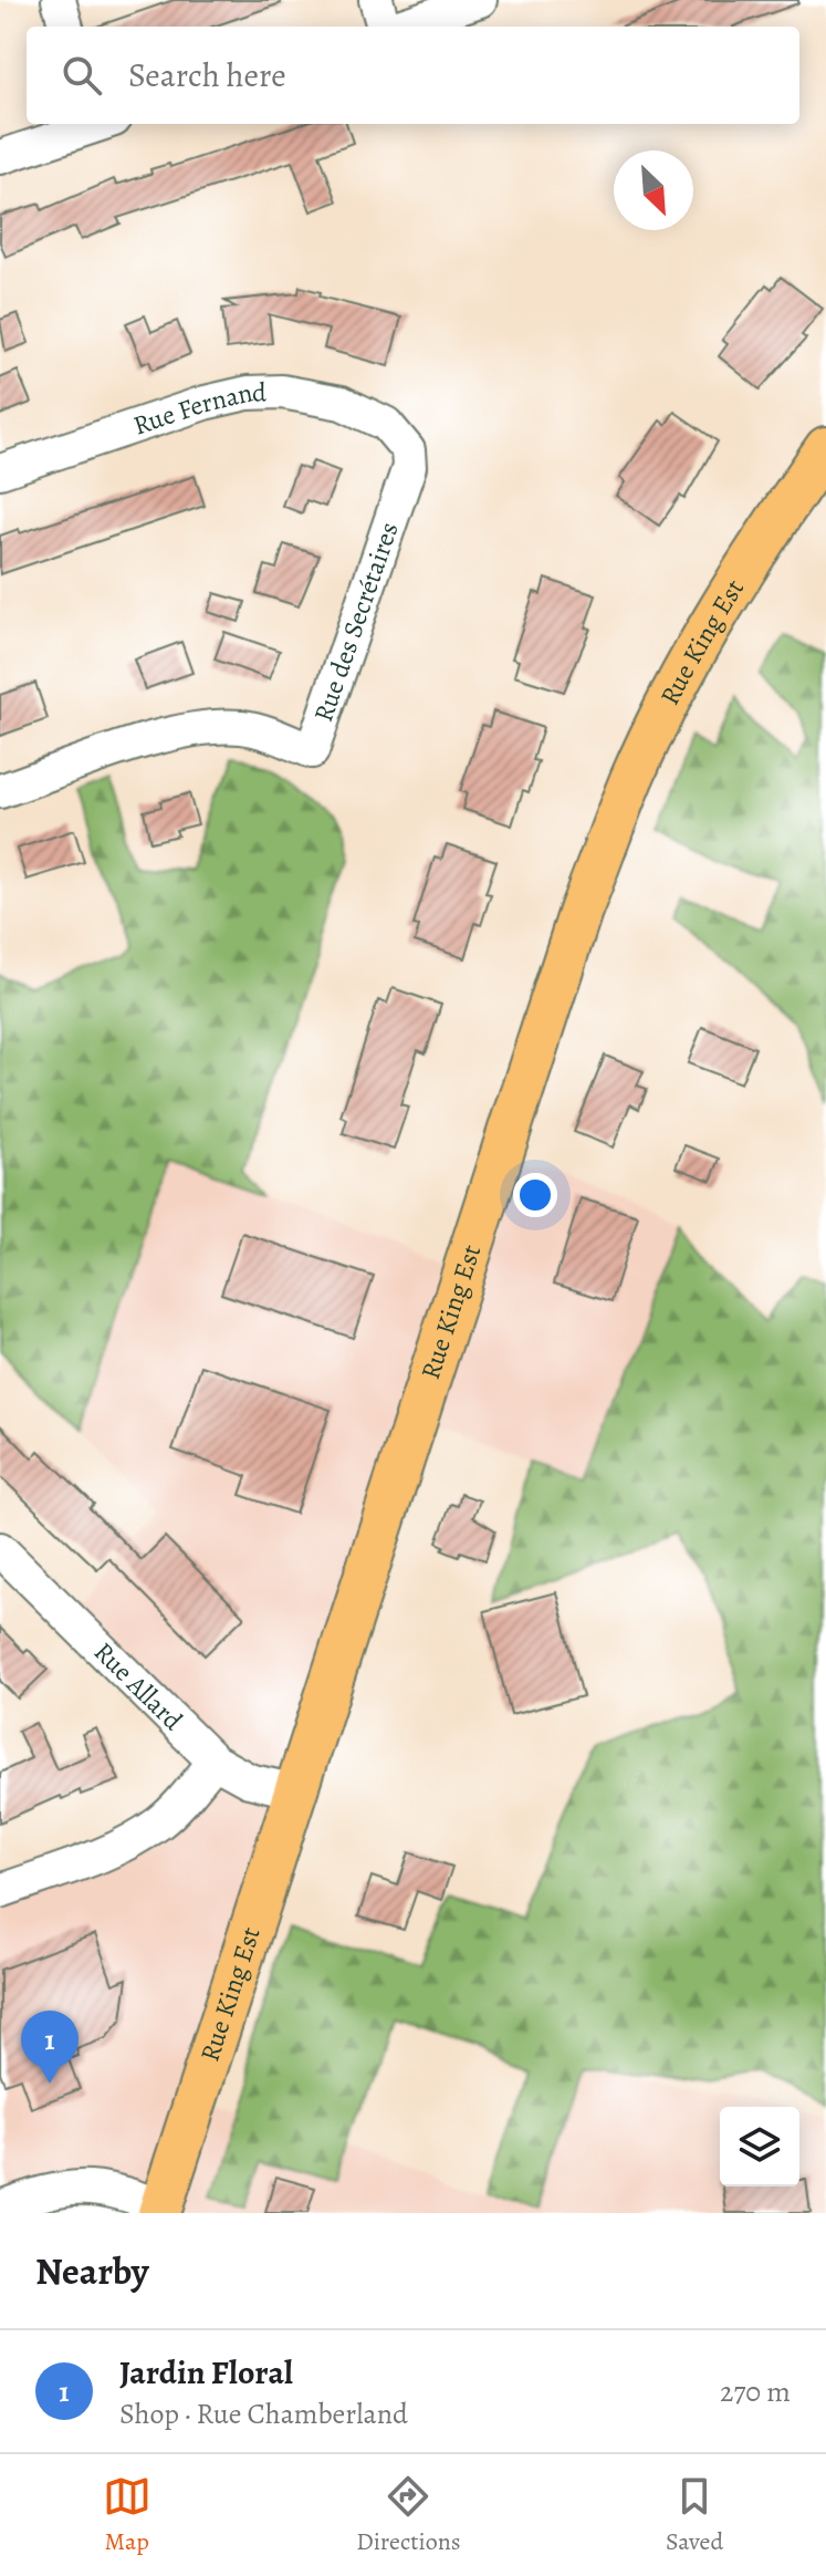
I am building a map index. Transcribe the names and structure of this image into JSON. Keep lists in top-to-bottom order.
{
  "streets": {
    "main road": ["Rue King Est"],
    "street": ["Rue Fernand", "Rue des Secrétaires", "Rue Allard"]
  },
  "crossings": [
    ["Rue Fernand", "Rue des Secrétaires"],
    ["Rue King Est", "Rue Allard"]
  ],
  "north": "bottom right",
  "page": {
    "search": "Search here",
    "pins": "1",
    "heading": "Nearby",
    "list": [
      {
        "mark": "1",
        "name": "Jardin Floral",
        "note": "Shop · Rue Chamberland",
        "value": "270 m"
      }
    ],
    "nav": ["Map", "Directions", "Saved"]
  }
}
